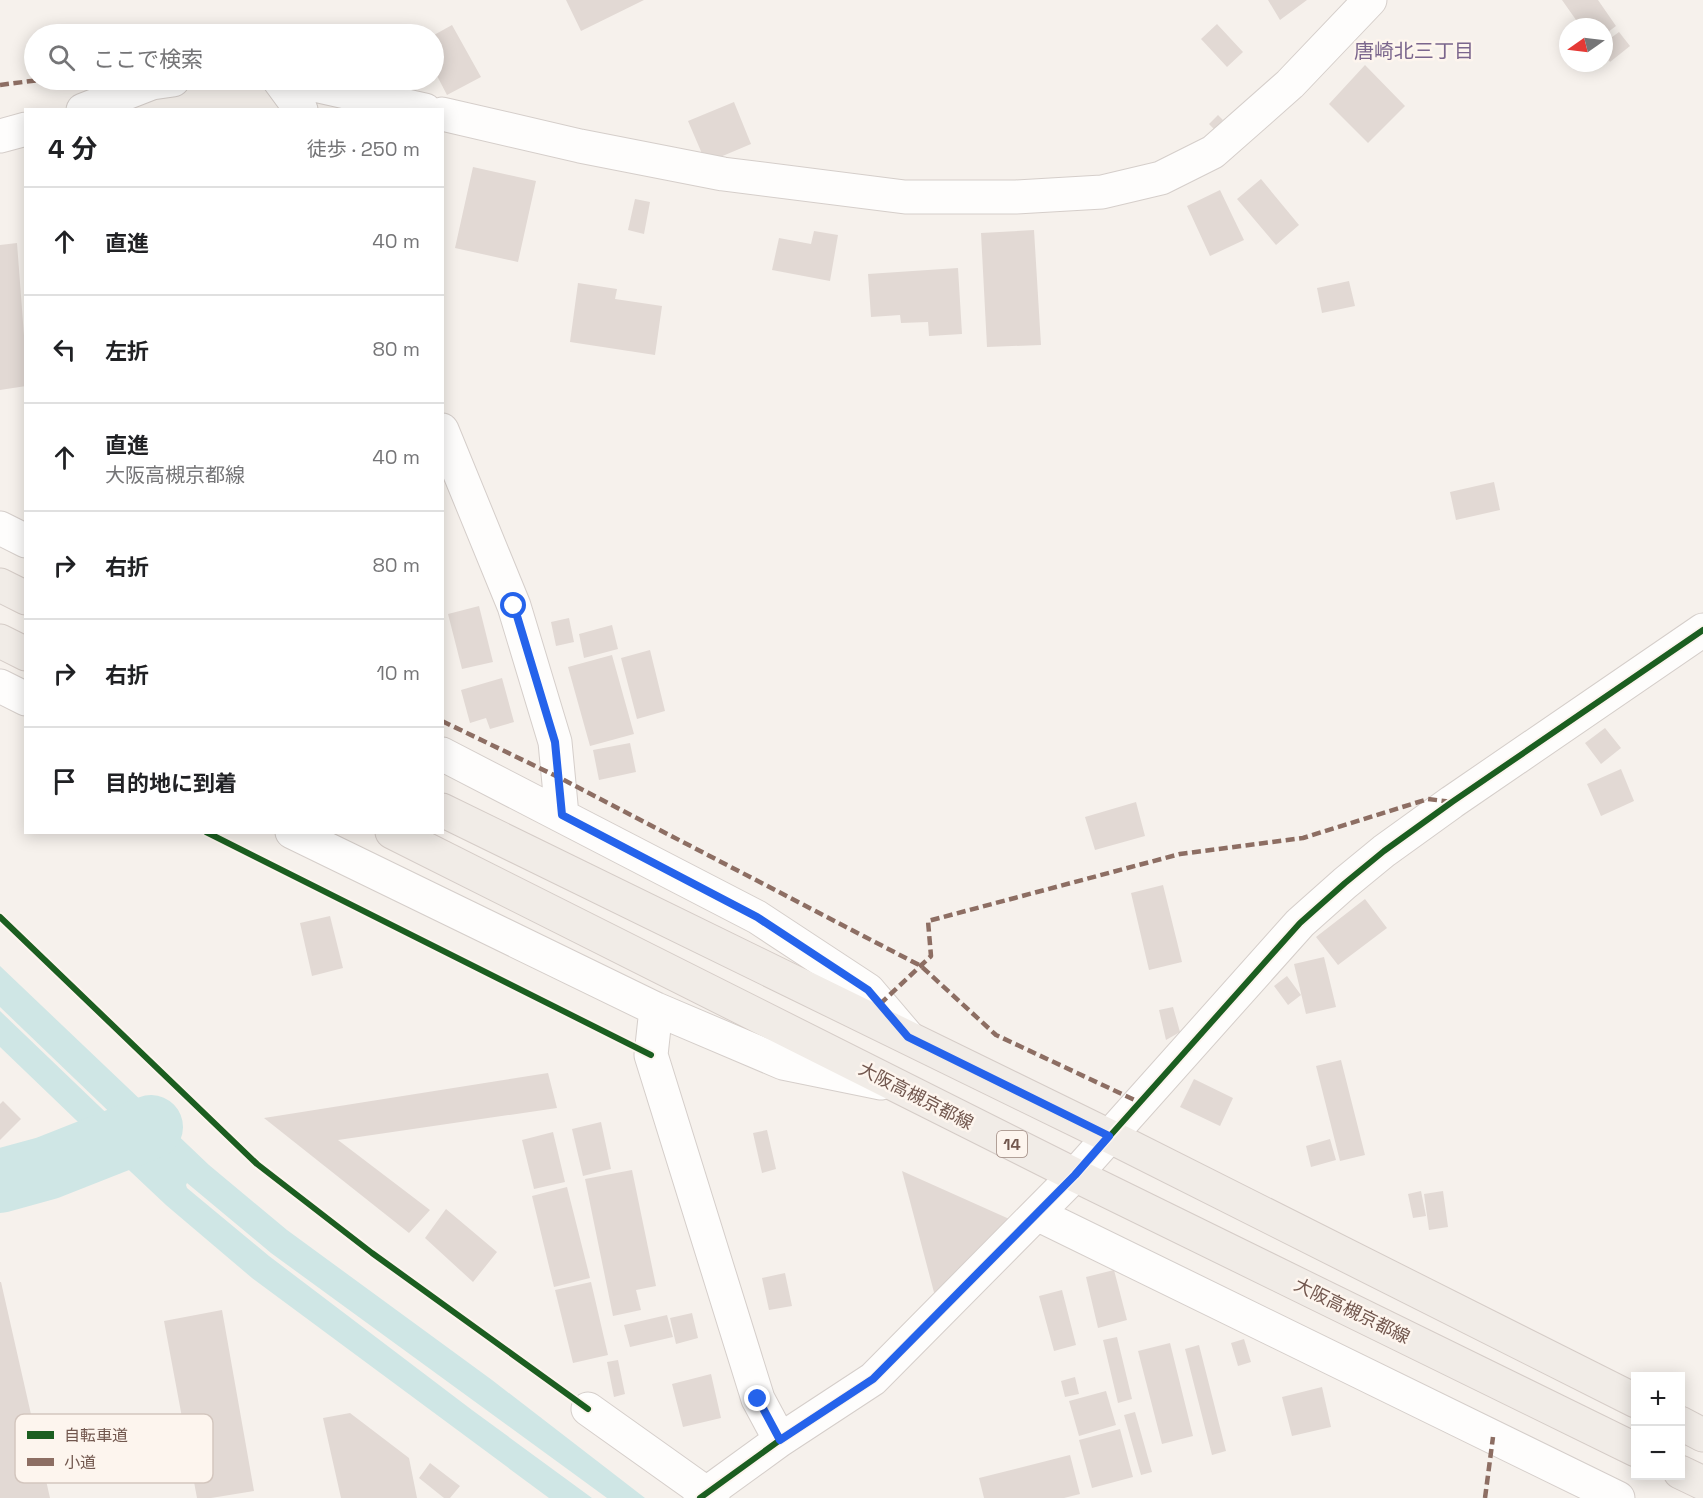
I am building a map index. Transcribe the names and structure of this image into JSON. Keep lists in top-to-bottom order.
{
  "streets": {
    "main road": ["大阪高槻京都線", "14"]
  },
  "districts": ["唐崎北三丁目"],
  "legend": ["自転車道", "小道"],
  "north": "left",
  "page": {
    "search": "ここで検索",
    "heading": ["4 分", "徒歩 · 250 m"],
    "list": [
      ["直進", "40 m"],
      ["左折", "80 m"],
      ["直進", "大阪高槻京都線", "40 m"],
      ["右折", "80 m"],
      ["右折", "10 m"],
      "目的地に到着"
    ],
    "map_buttons": ["+", "−"]
  }
}
